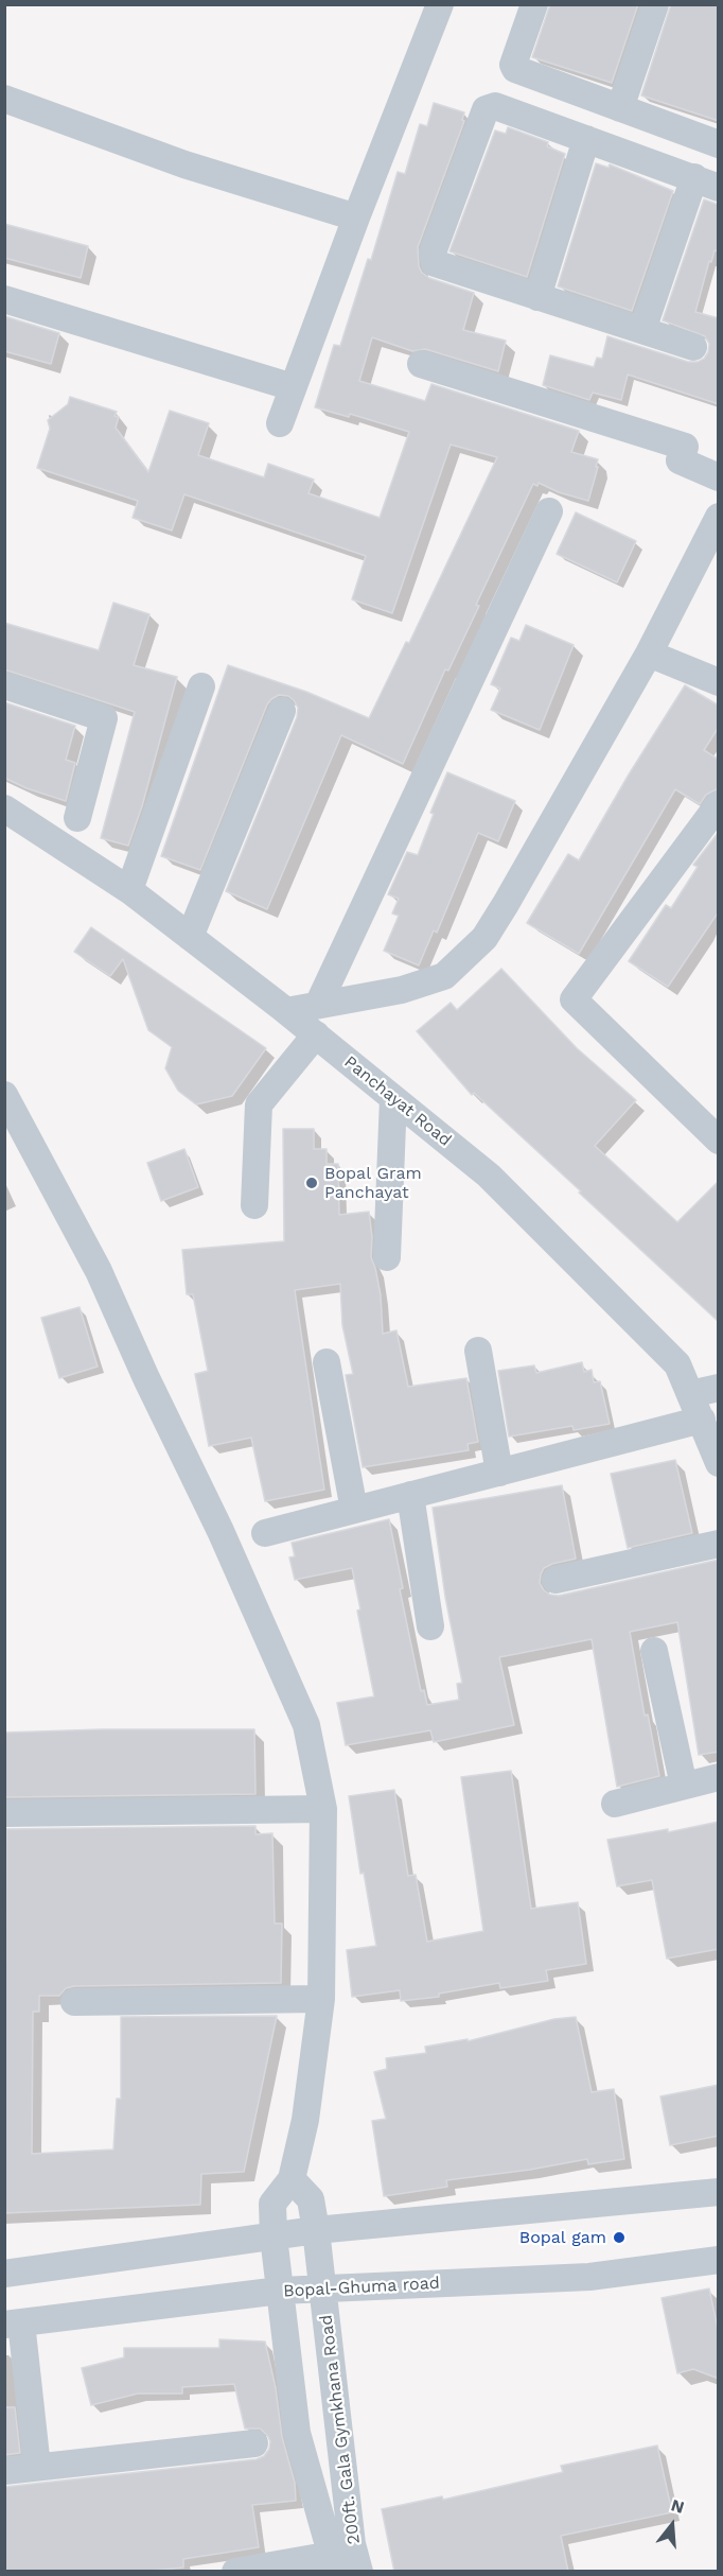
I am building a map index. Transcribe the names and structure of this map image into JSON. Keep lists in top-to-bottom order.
{
  "streets": {
    "street": ["Panchayat Road", "Bopal-Ghuma road", "200ft. Gala Gymkhana Road"]
  },
  "crossings": [
    ["Bopal-Ghuma road", "200ft. Gala Gymkhana Road"]
  ],
  "places": ["Bopal Gram Panchayat", "Bopal gam"],
  "north": "top"
}
